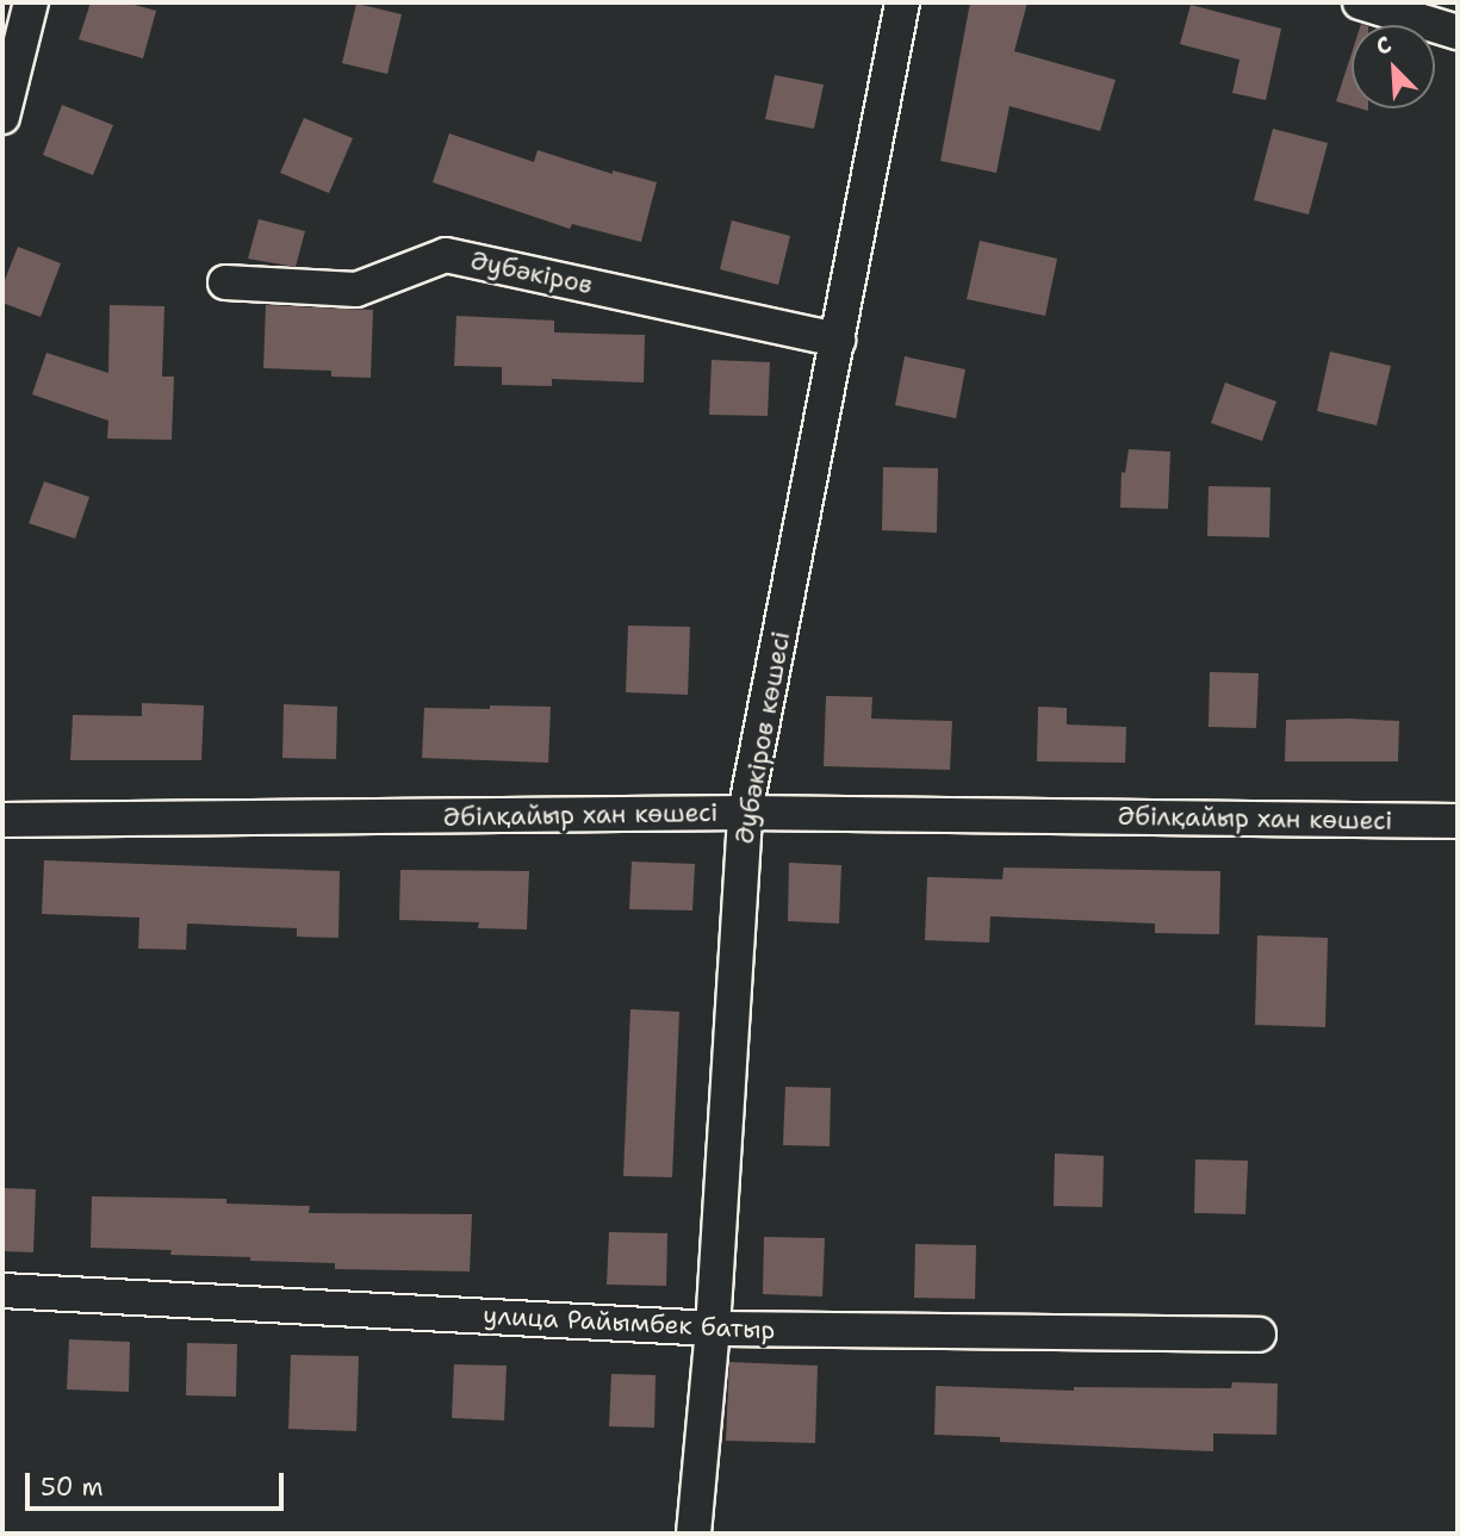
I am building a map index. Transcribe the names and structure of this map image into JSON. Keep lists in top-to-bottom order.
{
  "streets": {
    "street": [
      "Әубәкіров",
      "Әубәкіров көшесі",
      "Әбілқайыр хан көшесі",
      "улица Райымбек батыр"
    ]
  },
  "crossings": [
    ["Әубәкіров", "Әубәкіров көшесі"],
    ["Әубәкіров көшесі", "Әбілқайыр хан көшесі"],
    ["Әубәкіров көшесі", "улица Райымбек батыр"]
  ],
  "scale_bar": "50 m",
  "north": "top left"
}
